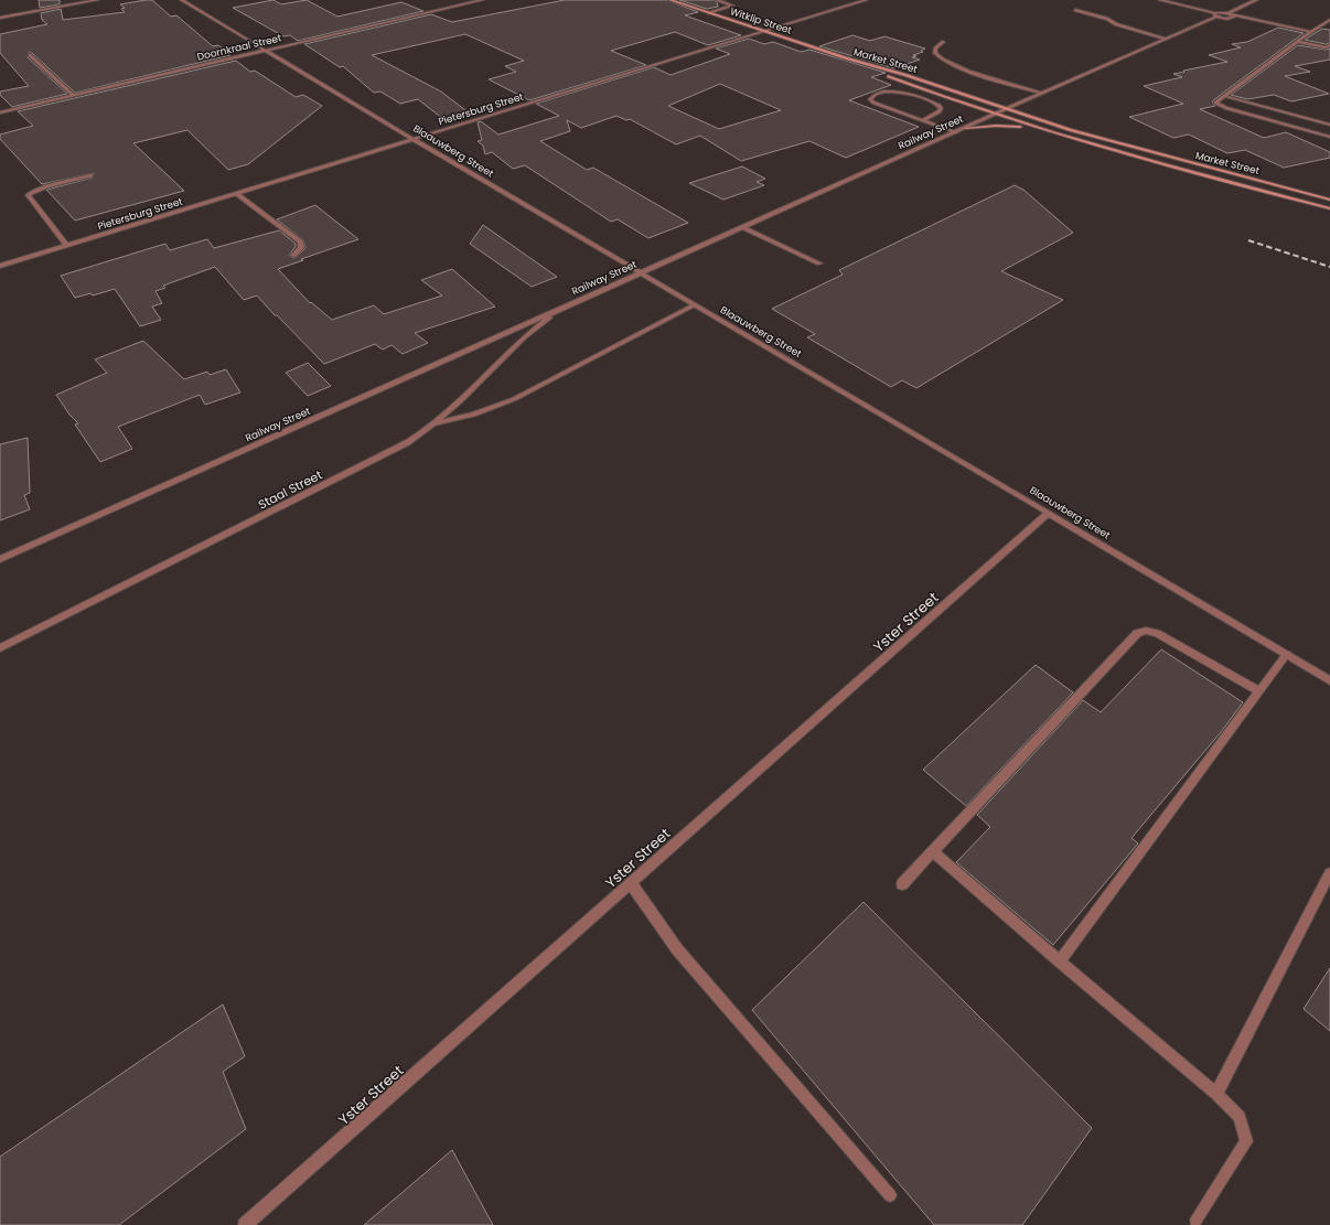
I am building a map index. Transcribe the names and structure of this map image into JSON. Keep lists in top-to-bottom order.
{
  "streets": {
    "main road": ["Witklip Street", "Market Street"],
    "street": [
      "Doornkraal Street",
      "Pietersburg Street",
      "Railway Street",
      "Blaauwberg Street",
      "Staal Street",
      "Yster Street"
    ]
  },
  "crossings": [
    ["Witklip Street", "Market Street"],
    ["Witklip Street", "Pietersburg Street"],
    ["Doornkraal Street", "Blaauwberg Street"],
    ["Market Street", "Railway Street"],
    ["Pietersburg Street", "Blaauwberg Street"],
    ["Railway Street", "Blaauwberg Street"],
    ["Railway Street", "Staal Street"],
    ["Blaauwberg Street", "Yster Street"]
  ]
}
